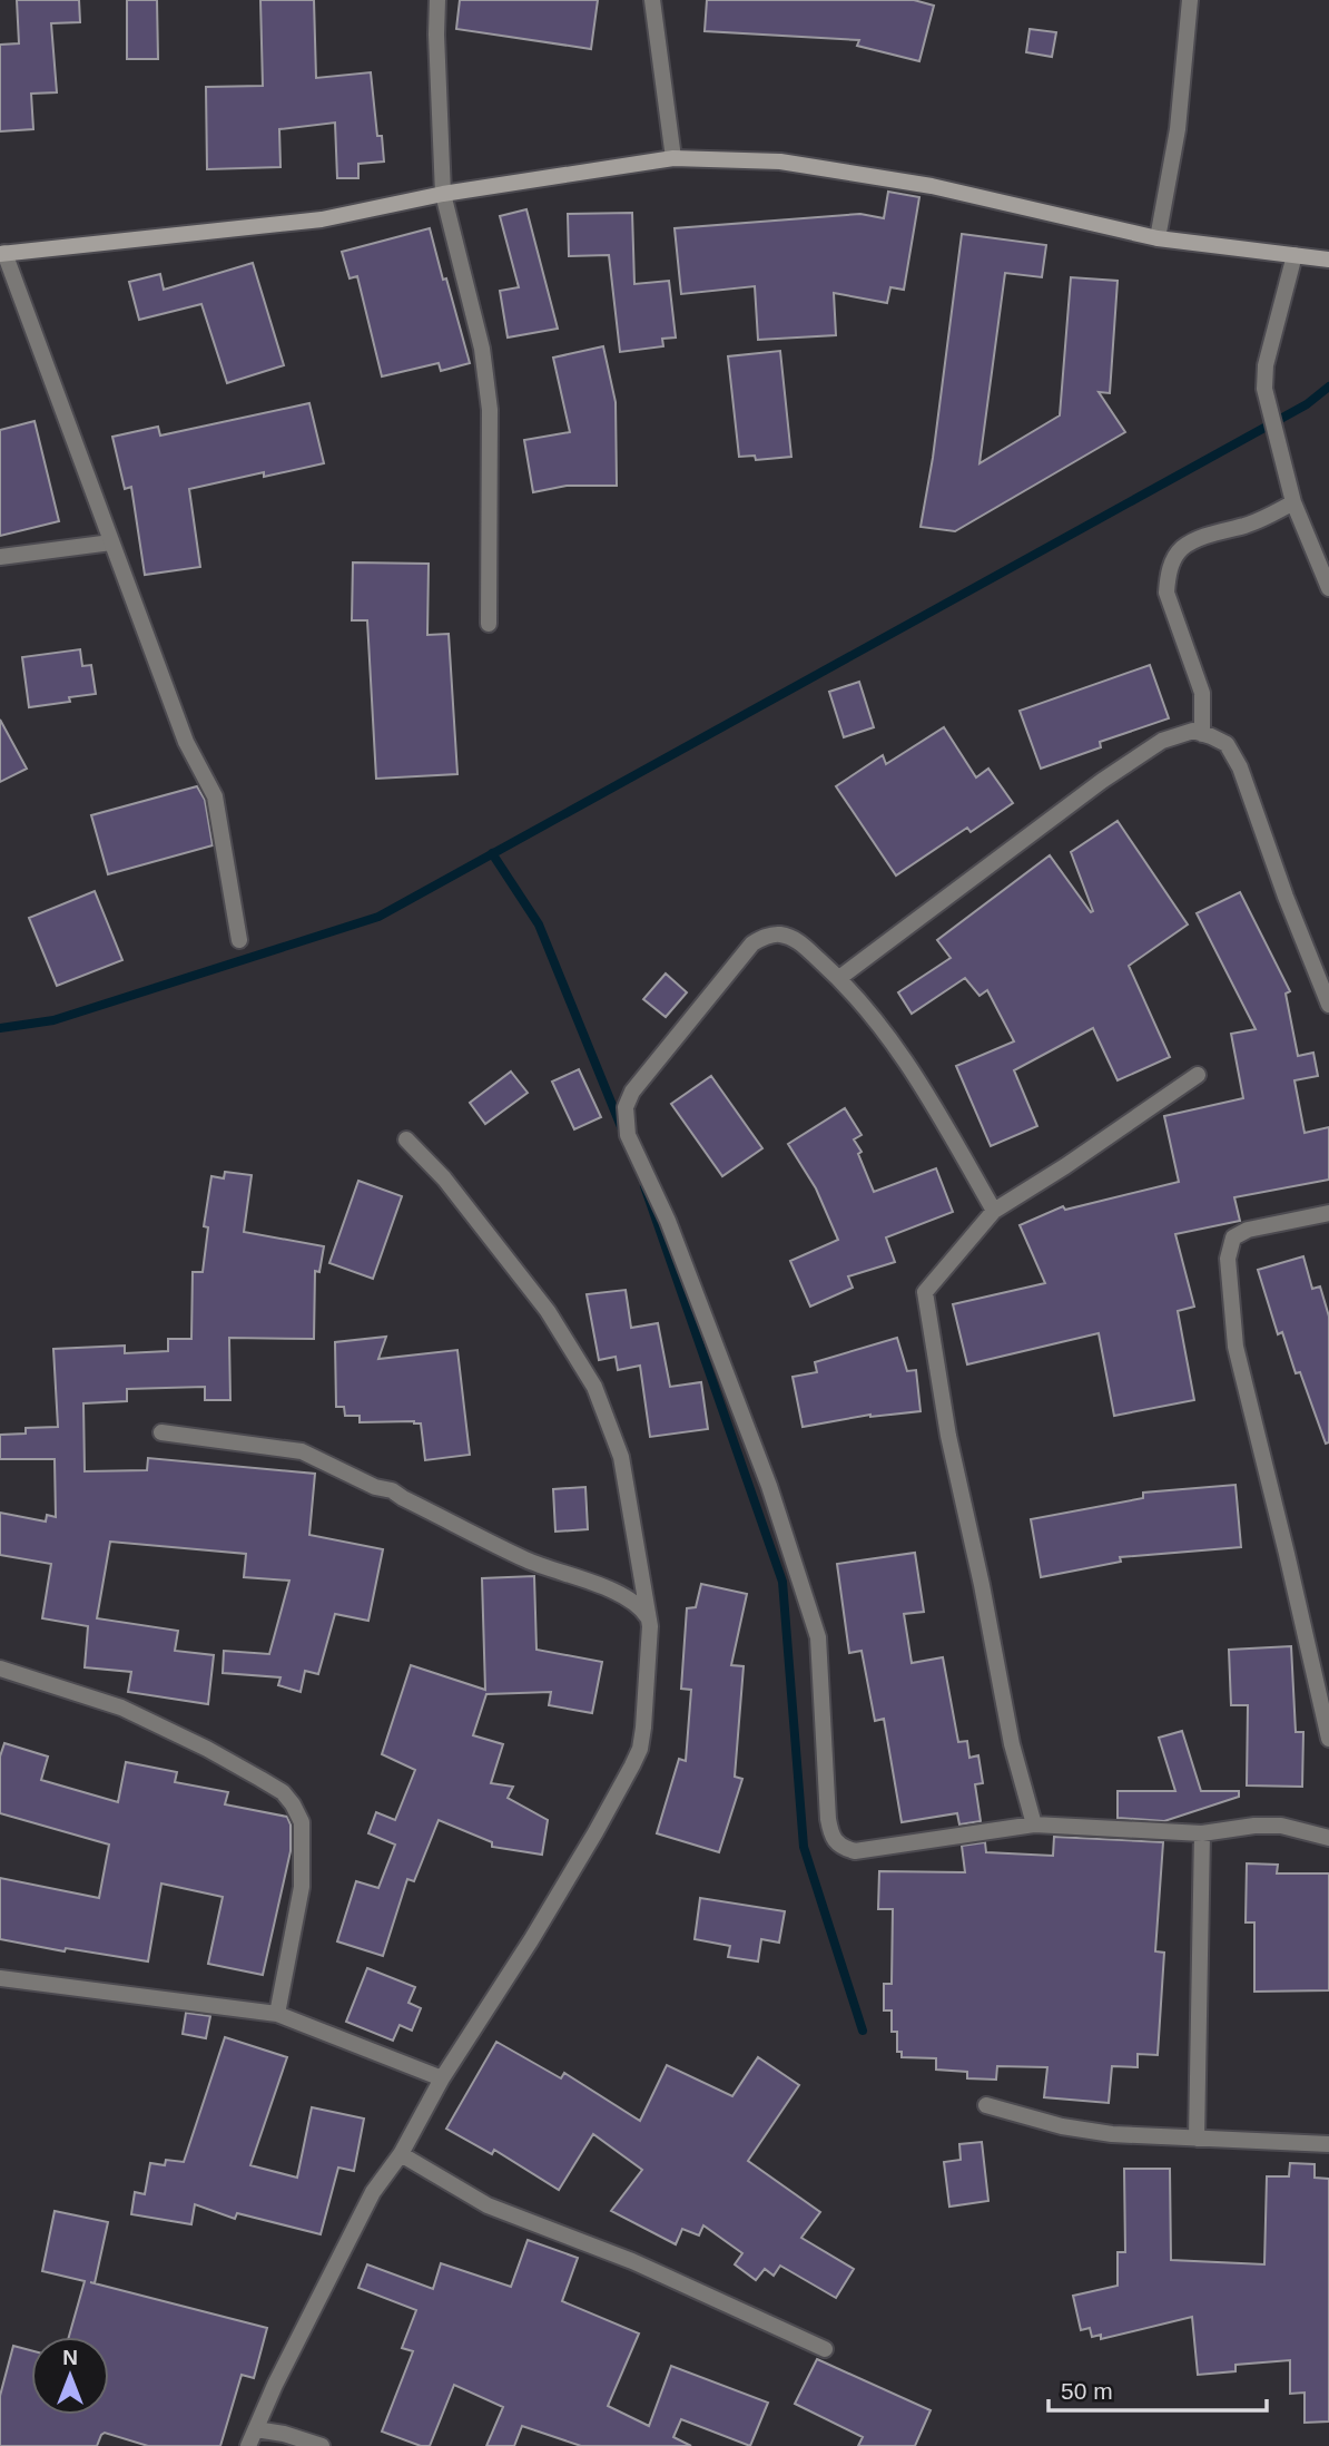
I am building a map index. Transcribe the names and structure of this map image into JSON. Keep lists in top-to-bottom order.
{
  "scale_bar": "50 m",
  "north": "top"
}
